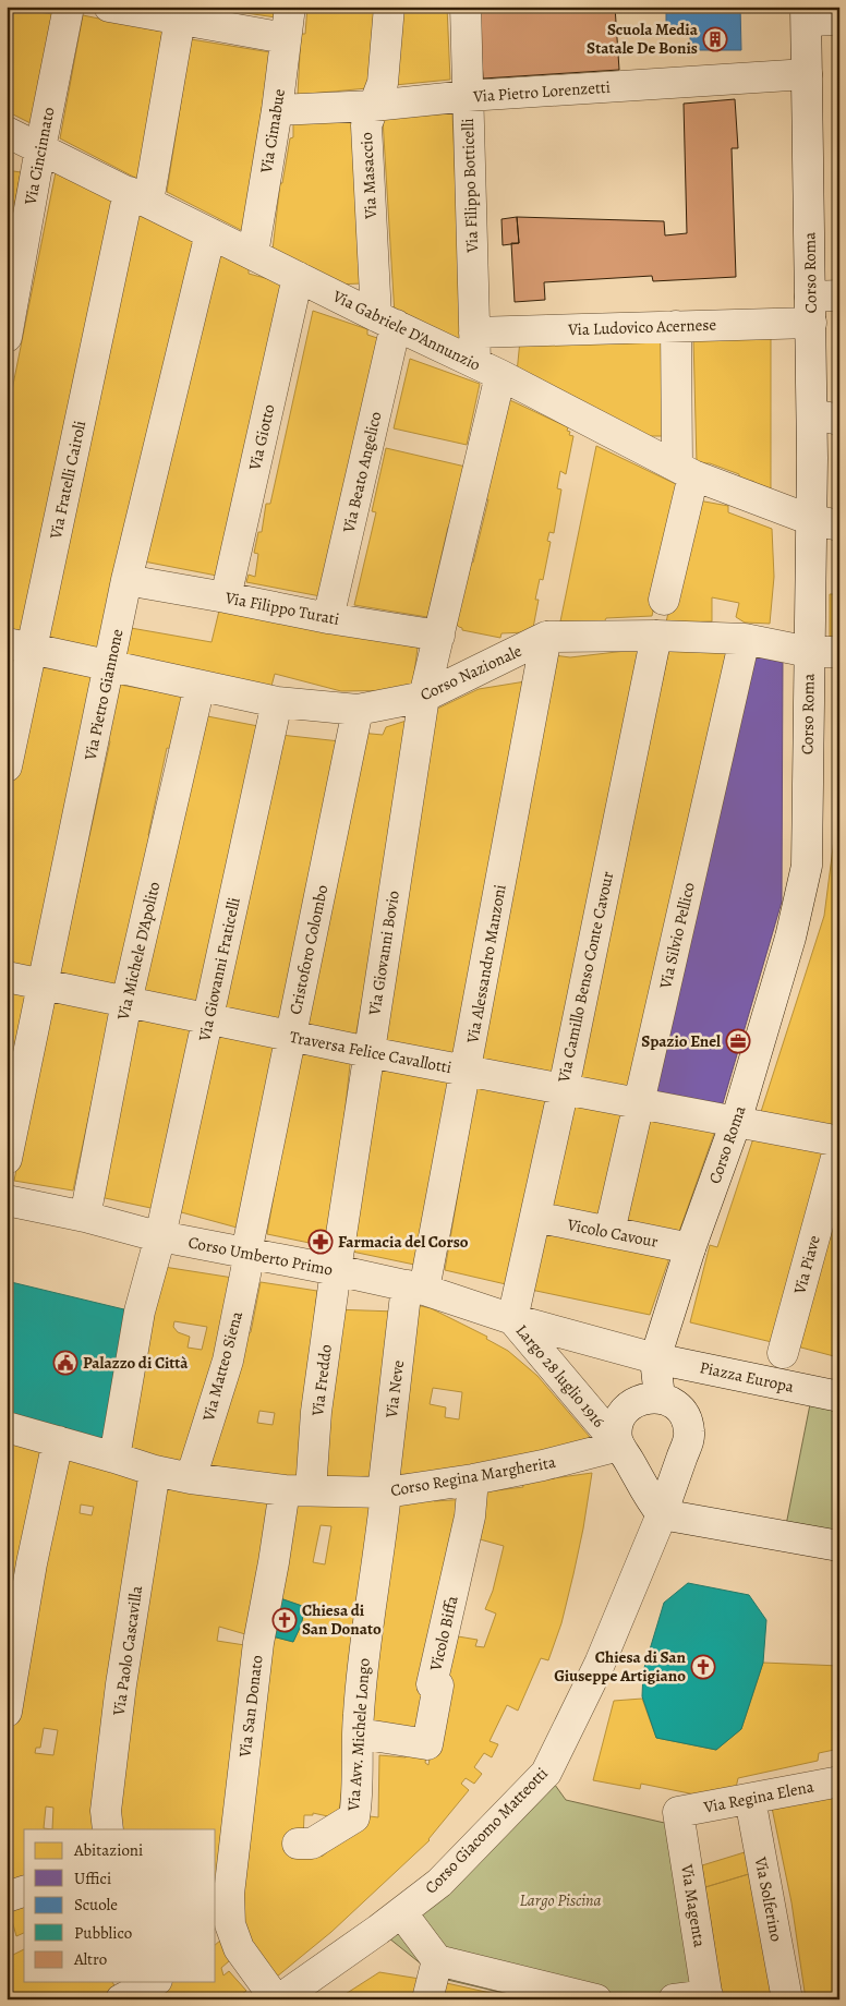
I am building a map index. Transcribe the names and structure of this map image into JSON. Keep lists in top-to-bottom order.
{
  "streets": {
    "street": [
      "Via Pietro Lorenzetti",
      "Via Cimabue",
      "Via Cincinnato",
      "Via Masaccio",
      "Via Filippo Botticelli",
      "Corso Roma",
      "Via Ludovico Acernese",
      "Via Gabriele D'Annunzio",
      "Via Giotto",
      "Via Beato Angelico",
      "Via Fratelli Cairoli",
      "Via Filippo Turati",
      "Corso Nazionale",
      "Via Pietro Giannone",
      "Via Silvio Pellico",
      "Cristoforo Colombo",
      "Via Michele D'Apolito",
      "Via Giovanni Bovio",
      "Via Alessandro Manzoni",
      "Via Giovanni Fraticelli",
      "Via Camillo Benso Conte Cavour",
      "Traversa Felice Cavallotti",
      "Vicolo Cavour",
      "Corso Umberto Primo",
      "Via Piave",
      "Via Matteo Siena",
      "Largo 28 luglio 1916",
      "Piazza Europa",
      "Via Freddo",
      "Via Neve",
      "Corso Regina Margherita",
      "Vicolo Biffa",
      "Via Paolo Cascavilla",
      "Via San Donato",
      "Via Avv. Michele Longo",
      "Via Regina Elena",
      "Corso Giacomo Matteotti",
      "Via Solferino",
      "Via Magenta"
    ]
  },
  "crossings": [
    ["Via Pietro Lorenzetti", "Via Cimabue"],
    ["Via Pietro Lorenzetti", "Via Masaccio"],
    ["Via Pietro Lorenzetti", "Via Filippo Botticelli"],
    ["Via Pietro Lorenzetti", "Corso Roma"],
    ["Via Cimabue", "Via Gabriele D'Annunzio"],
    ["Via Cincinnato", "Via Gabriele D'Annunzio"],
    ["Via Masaccio", "Via Gabriele D'Annunzio"],
    ["Via Masaccio", "Via Beato Angelico"],
    ["Via Filippo Botticelli", "Via Ludovico Acernese"],
    ["Via Filippo Botticelli", "Via Gabriele D'Annunzio"],
    ["Via Filippo Botticelli", "Via Filippo Turati"],
    ["Via Filippo Botticelli", "Via Giovanni Bovio"],
    ["Corso Roma", "Via Ludovico Acernese"],
    ["Corso Roma", "Via Gabriele D'Annunzio"],
    ["Corso Roma", "Traversa Felice Cavallotti"],
    ["Corso Roma", "Vicolo Cavour"],
    ["Corso Roma", "Largo 28 luglio 1916"],
    ["Corso Roma", "Piazza Europa"],
    ["Corso Roma", "Corso Regina Margherita"],
    ["Via Gabriele D'Annunzio", "Via Giotto"],
    ["Via Gabriele D'Annunzio", "Via Beato Angelico"],
    ["Via Gabriele D'Annunzio", "Via Fratelli Cairoli"],
    ["Via Gabriele D'Annunzio", "Via Pietro Giannone"],
    ["Via Giotto", "Via Filippo Turati"],
    ["Via Beato Angelico", "Via Filippo Turati"],
    ["Via Fratelli Cairoli", "Corso Nazionale"],
    ["Via Filippo Turati", "Via Pietro Giannone"],
    ["Via Filippo Turati", "Via Giovanni Bovio"],
    ["Corso Nazionale", "Via Pietro Giannone"],
    ["Corso Nazionale", "Via Silvio Pellico"],
    ["Corso Nazionale", "Cristoforo Colombo"],
    ["Corso Nazionale", "Via Michele D'Apolito"],
    ["Corso Nazionale", "Via Giovanni Bovio"],
    ["Corso Nazionale", "Via Alessandro Manzoni"],
    ["Corso Nazionale", "Via Giovanni Fraticelli"],
    ["Corso Nazionale", "Via Camillo Benso Conte Cavour"],
    ["Via Pietro Giannone", "Traversa Felice Cavallotti"],
    ["Via Silvio Pellico", "Traversa Felice Cavallotti"],
    ["Via Silvio Pellico", "Vicolo Cavour"],
    ["Cristoforo Colombo", "Traversa Felice Cavallotti"],
    ["Cristoforo Colombo", "Corso Umberto Primo"],
    ["Cristoforo Colombo", "Via Matteo Siena"],
    ["Via Michele D'Apolito", "Traversa Felice Cavallotti"],
    ["Via Michele D'Apolito", "Corso Umberto Primo"],
    ["Via Giovanni Bovio", "Traversa Felice Cavallotti"],
    ["Via Giovanni Bovio", "Corso Umberto Primo"],
    ["Via Giovanni Bovio", "Via Freddo"],
    ["Via Alessandro Manzoni", "Traversa Felice Cavallotti"],
    ["Via Alessandro Manzoni", "Corso Umberto Primo"],
    ["Via Alessandro Manzoni", "Via Neve"],
    ["Via Giovanni Fraticelli", "Traversa Felice Cavallotti"],
    ["Via Giovanni Fraticelli", "Corso Umberto Primo"],
    ["Via Giovanni Fraticelli", "Corso Regina Margherita"],
    ["Via Camillo Benso Conte Cavour", "Traversa Felice Cavallotti"],
    ["Via Camillo Benso Conte Cavour", "Vicolo Cavour"],
    ["Via Camillo Benso Conte Cavour", "Corso Umberto Primo"],
    ["Via Camillo Benso Conte Cavour", "Largo 28 luglio 1916"],
    ["Corso Umberto Primo", "Via Matteo Siena"],
    ["Corso Umberto Primo", "Largo 28 luglio 1916"],
    ["Corso Umberto Primo", "Via Freddo"],
    ["Corso Umberto Primo", "Via Neve"],
    ["Via Matteo Siena", "Corso Regina Margherita"],
    ["Largo 28 luglio 1916", "Piazza Europa"],
    ["Largo 28 luglio 1916", "Corso Regina Margherita"],
    ["Via Freddo", "Corso Regina Margherita"],
    ["Via Freddo", "Via San Donato"],
    ["Via Neve", "Corso Regina Margherita"],
    ["Via Neve", "Via Avv. Michele Longo"],
    ["Corso Regina Margherita", "Vicolo Biffa"],
    ["Corso Regina Margherita", "Via Paolo Cascavilla"],
    ["Corso Regina Margherita", "Via San Donato"],
    ["Corso Regina Margherita", "Via Avv. Michele Longo"],
    ["Vicolo Biffa", "Via Avv. Michele Longo"],
    ["Via San Donato", "Corso Giacomo Matteotti"],
    ["Via Regina Elena", "Via Solferino"],
    ["Via Regina Elena", "Via Magenta"]
  ],
  "parks": ["Largo Piscina"],
  "places": {
    "building": ["Scuola Media Statale De Bonis"],
    "office": ["Spazio Enel"],
    "pharmacy": ["Farmacia del Corso"],
    "public building": ["Palazzo di Città"],
    "church": ["Chiesa di San Donato", "Chiesa di San Giuseppe Artigiano"]
  },
  "legend": [
    "Abitazioni",
    "Uffici",
    "Scuole",
    "Pubblico",
    "Altro"
  ]
}
